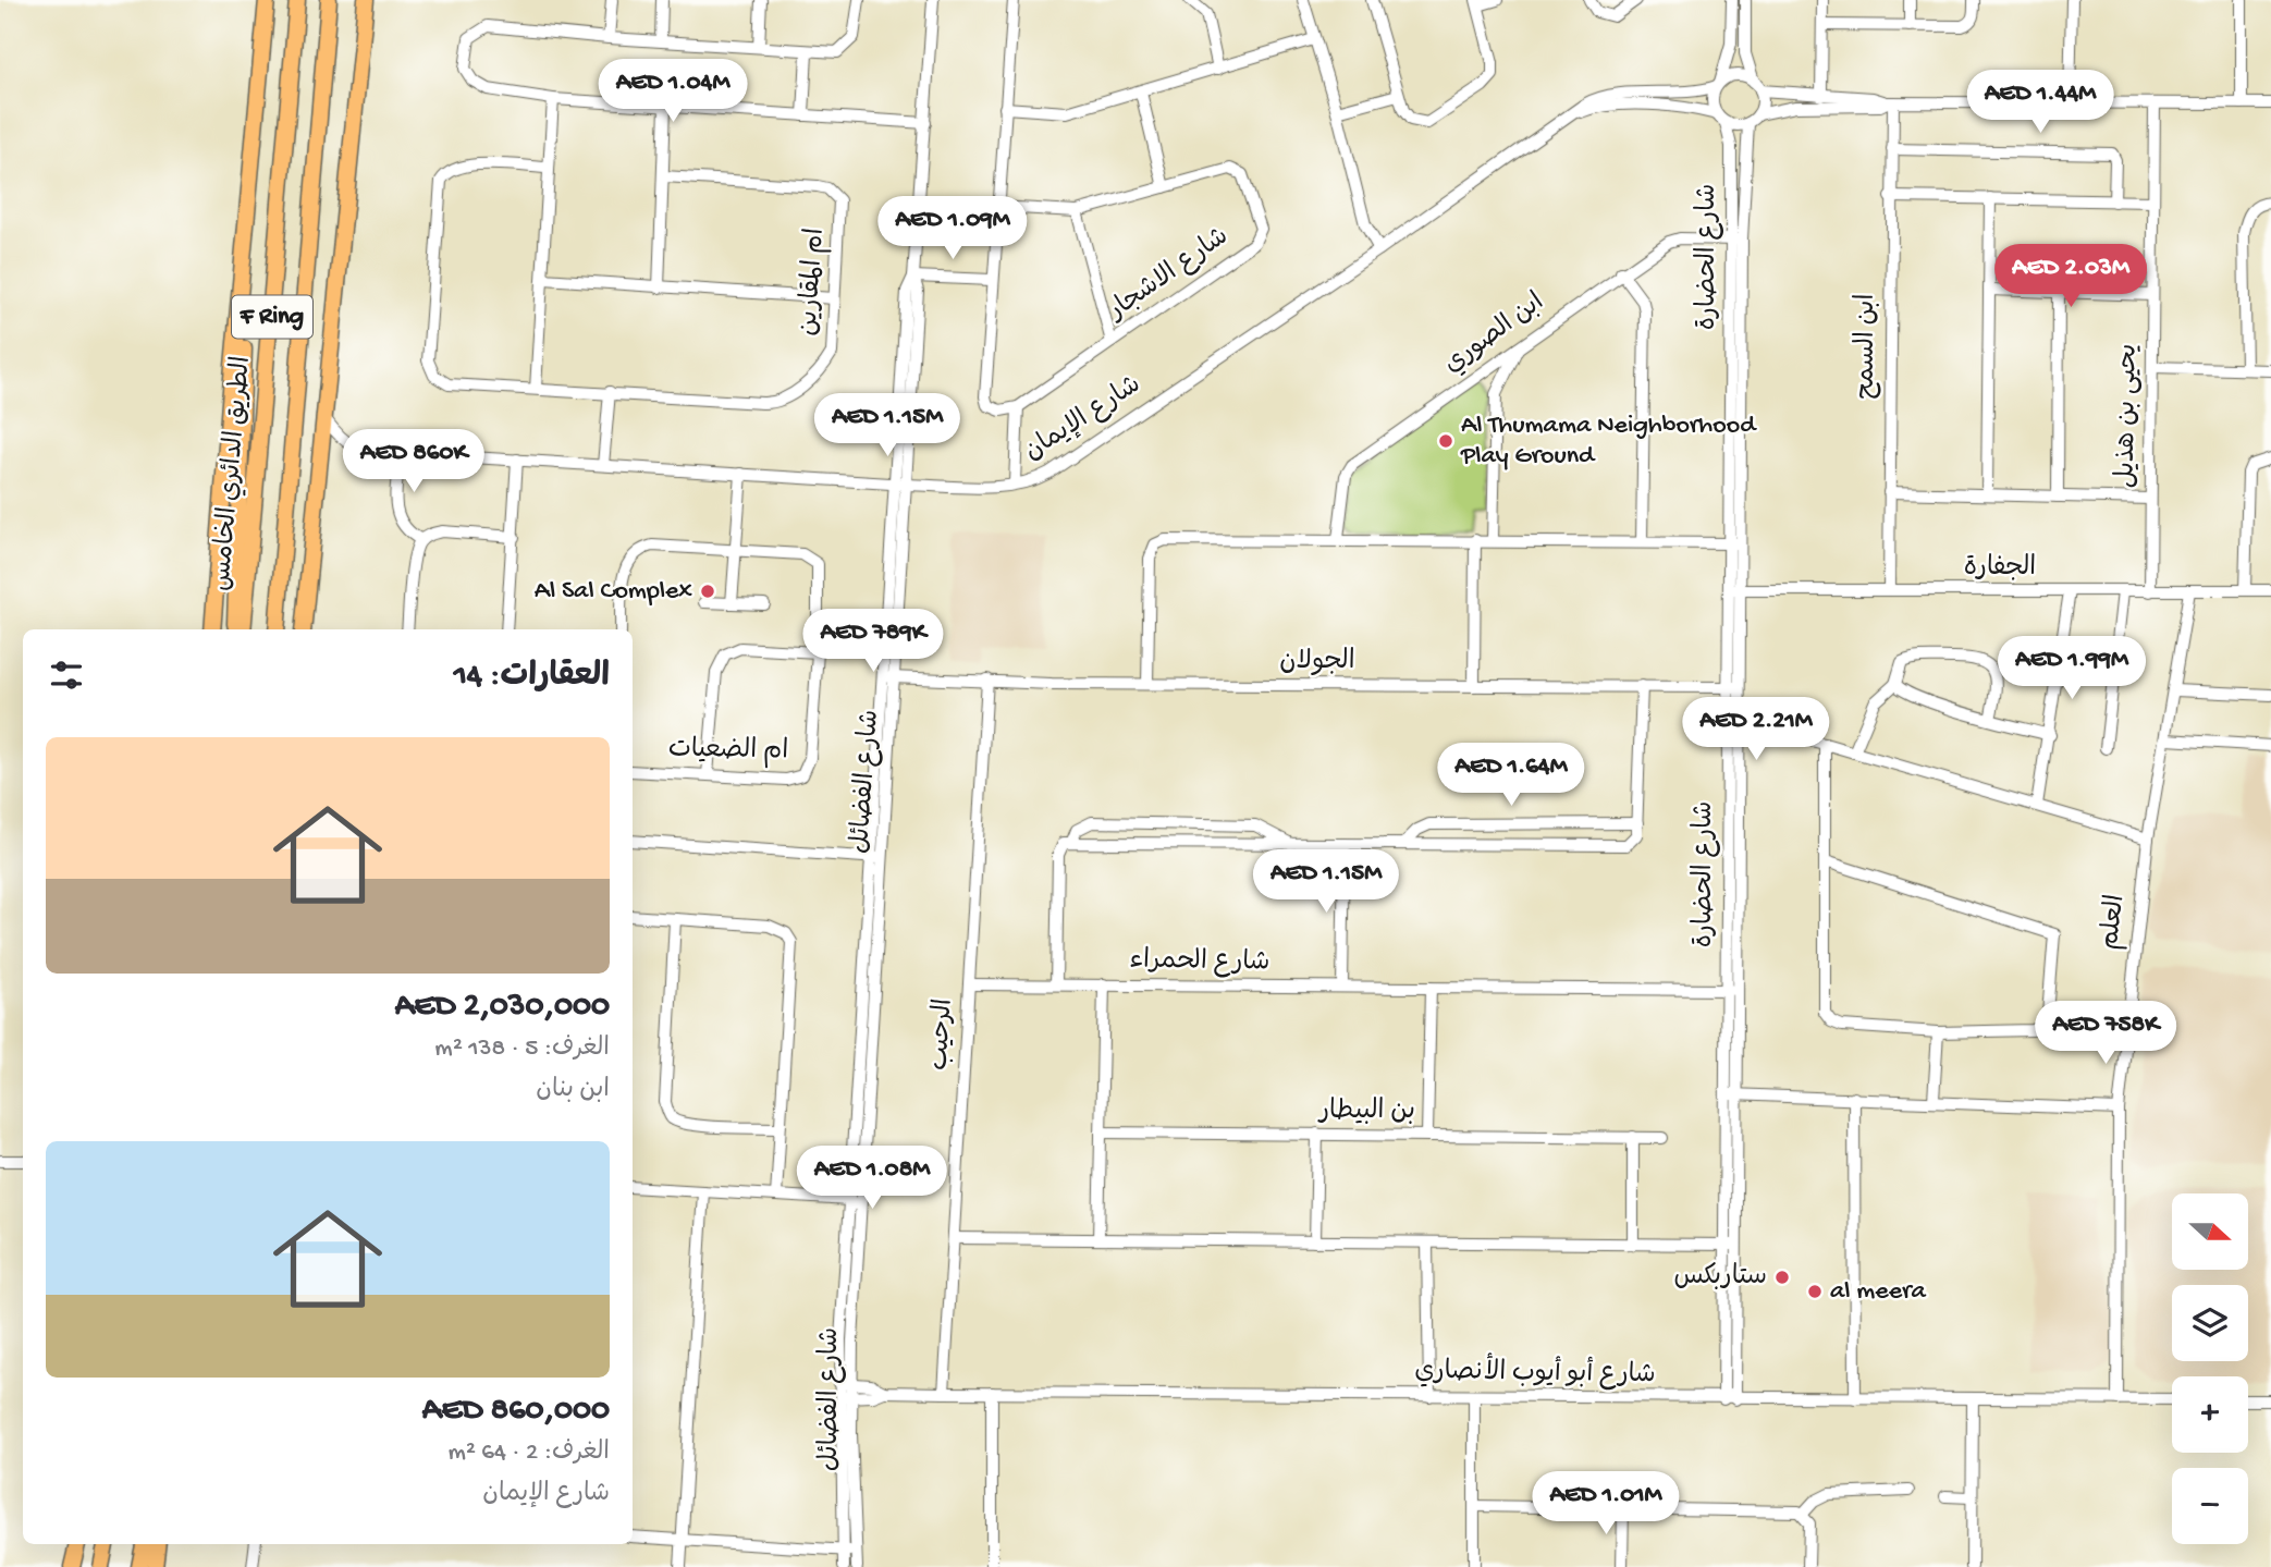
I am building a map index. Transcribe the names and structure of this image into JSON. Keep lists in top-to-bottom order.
{
  "streets": {
    "highway": ["F Ring", "الطريق الدائري الخامس"],
    "street": [
      "شارع الحضارة",
      "شارع الاشجار",
      "ام المقارين",
      "ابن الصوري",
      "ابن السمح",
      "يحيى بن هذيل",
      "شارع الإيمان",
      "الجفارة",
      "الجولان",
      "ام الضعيات",
      "شارع الفضائل",
      "العلم",
      "شارع الحمراء",
      "الرحيب",
      "بن البيطار",
      "شارع أبو أيوب الأنصاري"
    ]
  },
  "crossings": [
    ["شارع الحضارة", "ابن الصوري"],
    ["شارع الحضارة", "شارع الإيمان"],
    ["شارع الحضارة", "الجفارة"],
    ["شارع الحضارة", "الجولان"],
    ["شارع الحضارة", "شارع الحمراء"],
    ["شارع الحضارة", "شارع أبو أيوب الأنصاري"],
    ["ابن السمح", "الجفارة"],
    ["يحيى بن هذيل", "الجفارة"],
    ["شارع الإيمان", "شارع الفضائل"],
    ["الجفارة", "العلم"],
    ["الجولان", "شارع الفضائل"],
    ["الجولان", "الرحيب"],
    ["شارع الفضائل", "شارع أبو أيوب الأنصاري"],
    ["العلم", "شارع أبو أيوب الأنصاري"],
    ["شارع الحمراء", "الرحيب"],
    ["الرحيب", "شارع أبو أيوب الأنصاري"]
  ],
  "places": [
    "Al Thumama Neighborhood Play Ground",
    "Al Sal Complex",
    "ستاربكس",
    "al meera"
  ],
  "north": "right",
  "page": {
    "price": [
      "AED 1.04M",
      "AED 1.44M",
      "AED 1.09M",
      "AED 2.03M",
      "AED 1.15M",
      "AED 860K",
      "AED 789K",
      "AED 1.99M",
      "AED 2.21M",
      "AED 1.64M",
      "AED 1.15M",
      "AED 758K",
      "AED 1.08M",
      "AED 1.01M"
    ],
    "heading": "العقارات: 14",
    "list": [
      {
        "name": "AED 2,030,000",
        "note": "الغرف: 5 · 138 m² · ابن بنان"
      },
      {
        "name": "AED 860,000",
        "note": "الغرف: 2 · 64 m² · شارع الإيمان"
      }
    ],
    "map_buttons": ["+", "−"]
  }
}
